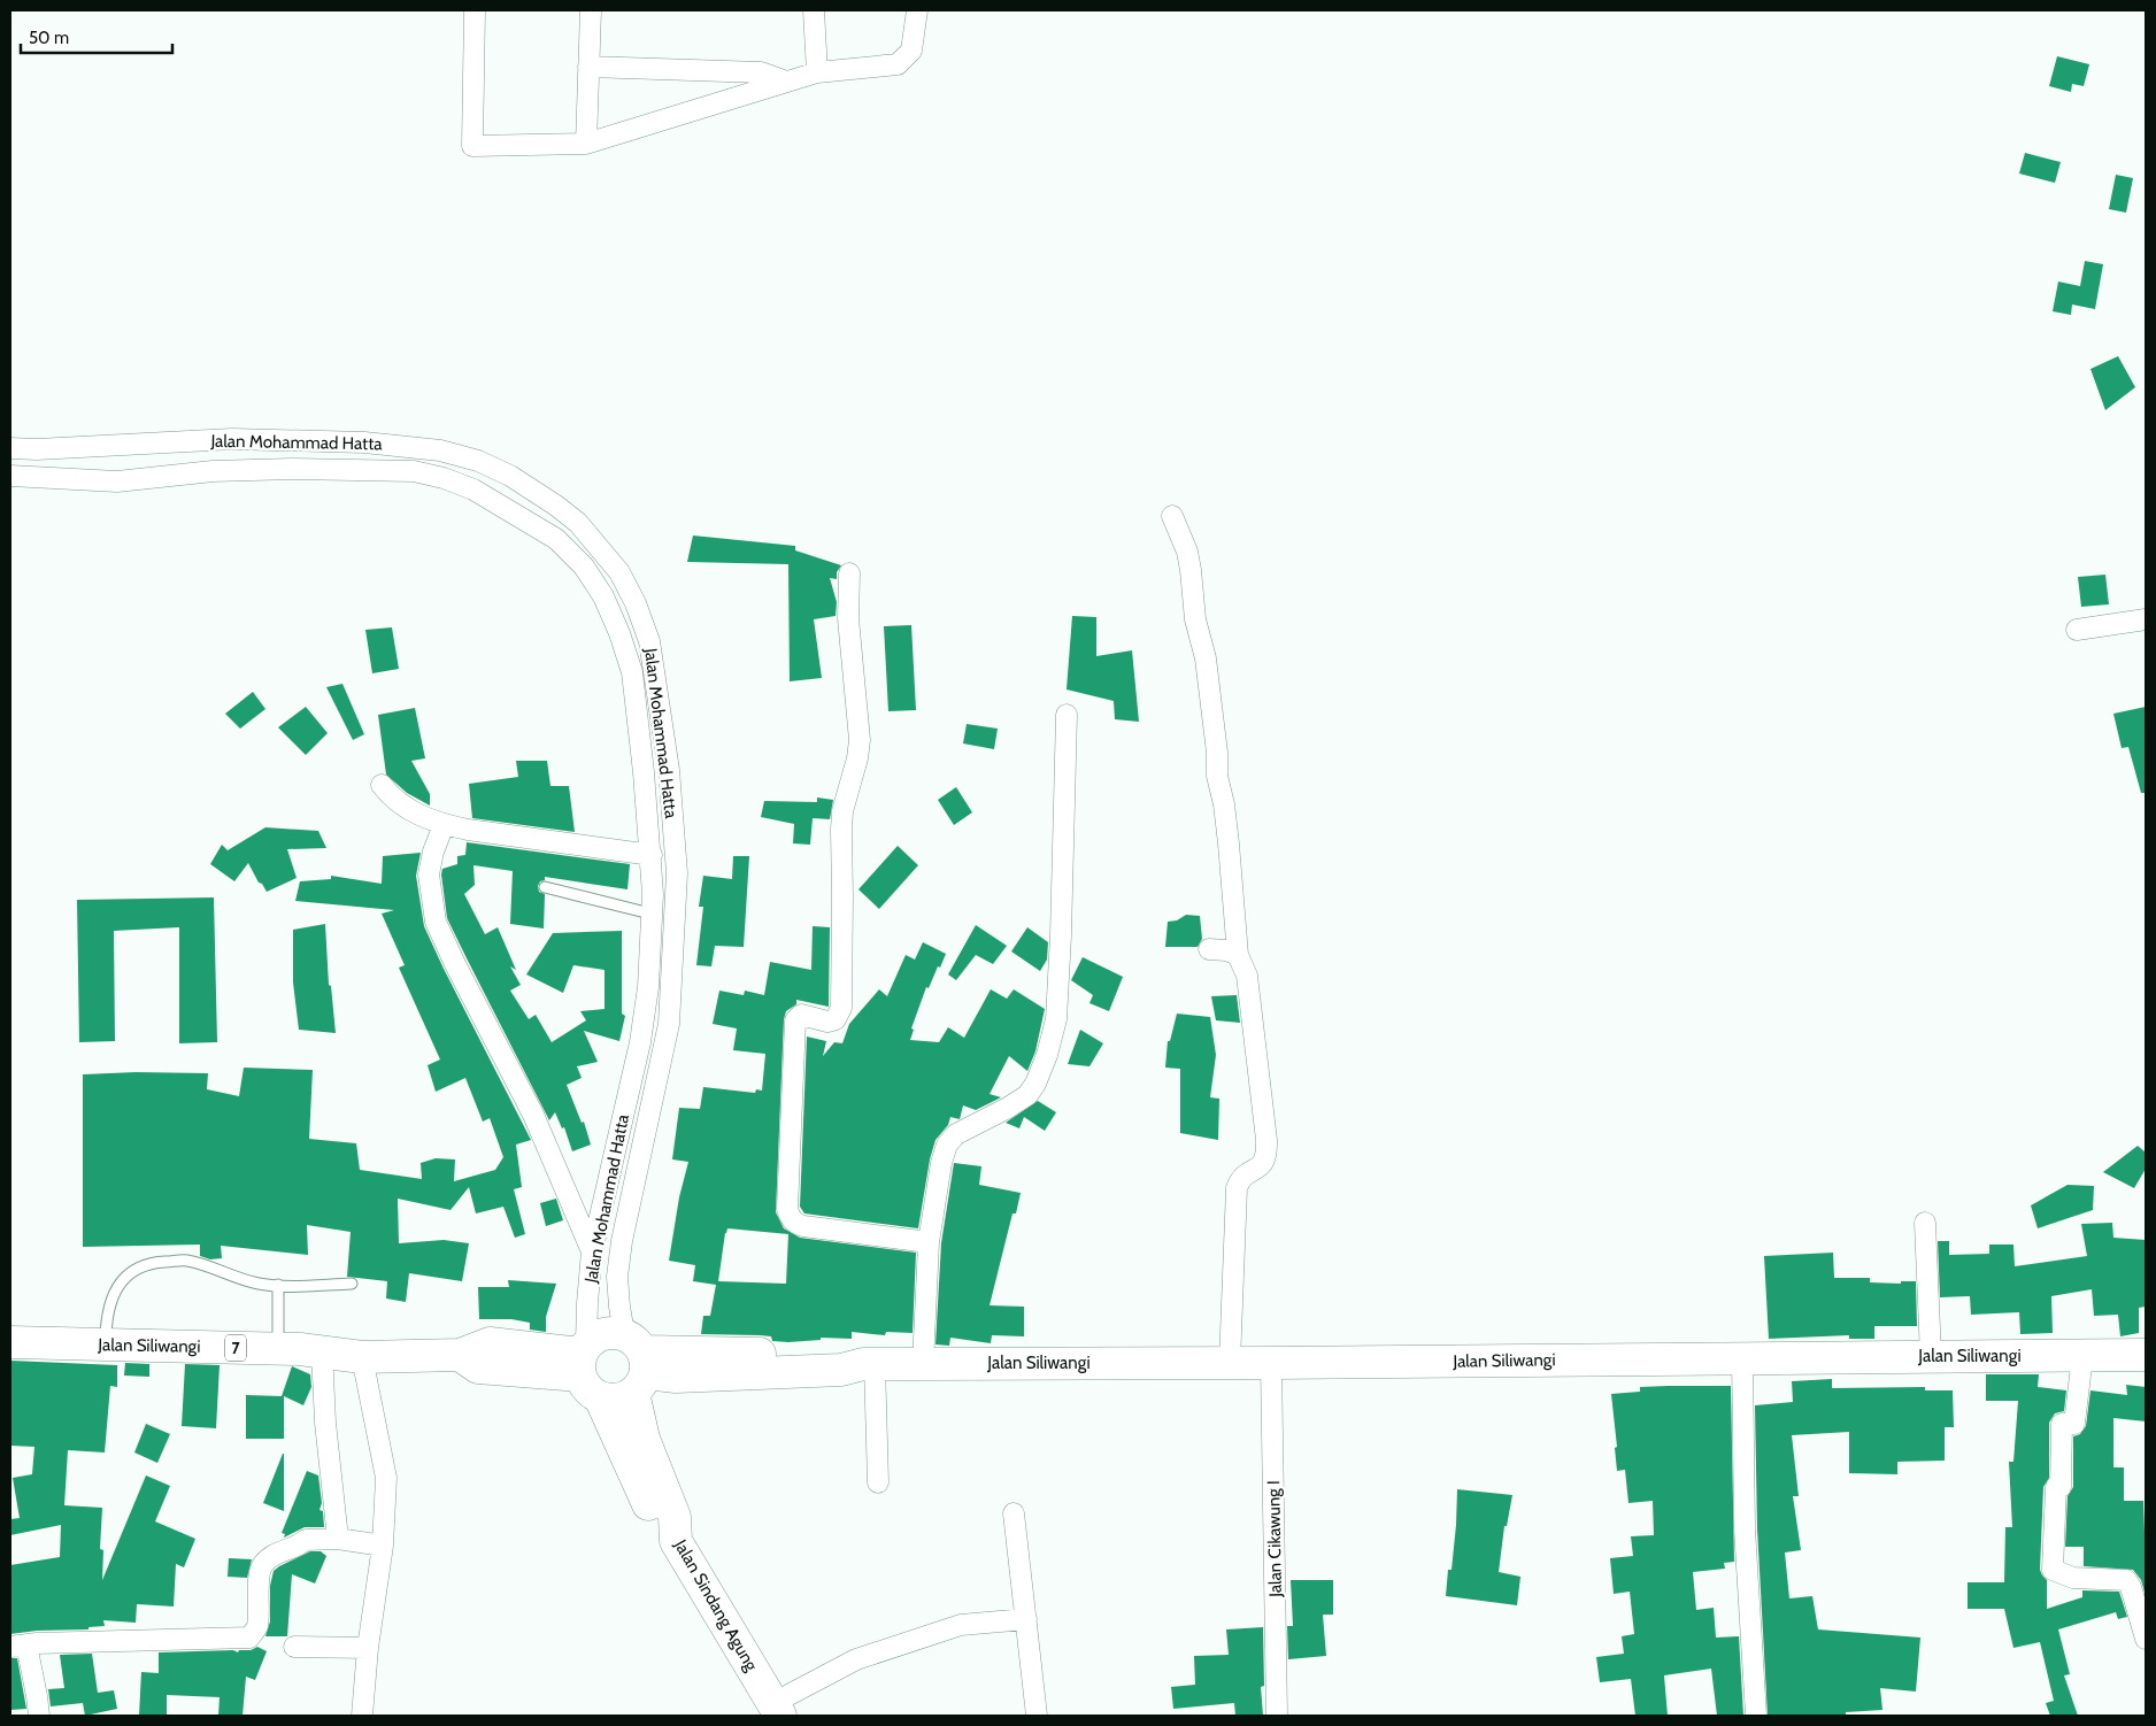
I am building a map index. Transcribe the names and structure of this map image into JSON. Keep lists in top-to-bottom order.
{
  "streets": {
    "main road": ["Jalan Siliwangi", "7", "Jalan Sindang Agung"],
    "street": ["Jalan Mohammad Hatta", "Jalan Cikawung I"]
  },
  "crossings": [
    ["Jalan Mohammad Hatta", "Jalan Siliwangi"],
    ["Jalan Mohammad Hatta", "Jalan Sindang Agung"],
    ["Jalan Siliwangi", "Jalan Cikawung I"],
    ["Jalan Siliwangi", "Jalan Sindang Agung"]
  ],
  "scale_bar": "50 m"
}
